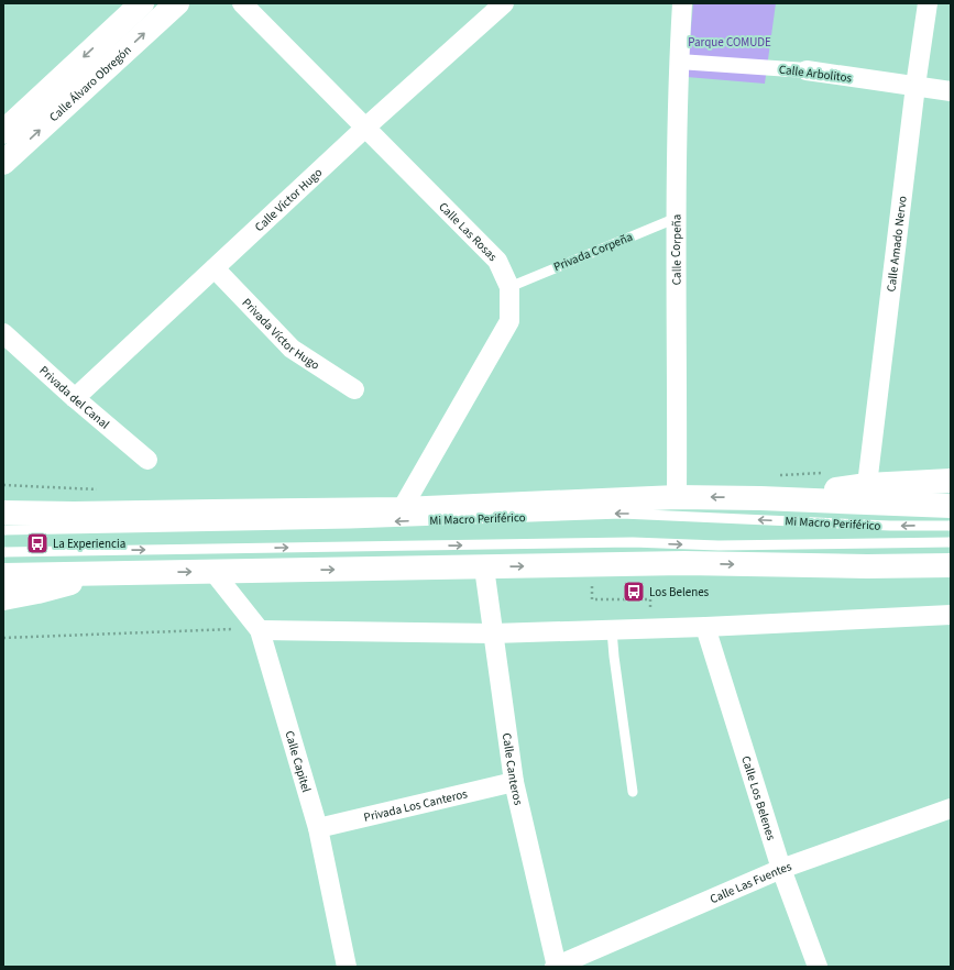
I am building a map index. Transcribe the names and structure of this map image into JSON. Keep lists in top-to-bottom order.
{
  "streets": {
    "main road": ["Calle Álvaro Obregón"],
    "street": [
      "Calle Arbolitos",
      "Calle Víctor Hugo",
      "Calle Las Rosas",
      "Calle Amado Nervo",
      "Calle Corpeña",
      "Privada Víctor Hugo",
      "Privada del Canal",
      "Calle Capitel",
      "Calle Canteros",
      "Calle Los Belenes",
      "Privada Los Canteros",
      "Calle Las Fuentes"
    ],
    "lane": ["Privada Corpeña", "Mi Macro Periférico"]
  },
  "crossings": [
    ["Calle Arbolitos", "Calle Amado Nervo"],
    ["Calle Arbolitos", "Calle Corpeña"],
    ["Calle Víctor Hugo", "Calle Las Rosas"],
    ["Calle Víctor Hugo", "Privada Víctor Hugo"],
    ["Calle Víctor Hugo", "Privada del Canal"],
    ["Calle Las Rosas", "Privada Corpeña"],
    ["Calle Corpeña", "Privada Corpeña"],
    ["Calle Capitel", "Privada Los Canteros"],
    ["Calle Canteros", "Privada Los Canteros"],
    ["Calle Canteros", "Calle Las Fuentes"],
    ["Calle Los Belenes", "Calle Las Fuentes"]
  ],
  "parks": ["Parque COMUDE"],
  "places": {
    "bus stop": ["La Experiencia", "Los Belenes"]
  }
}
